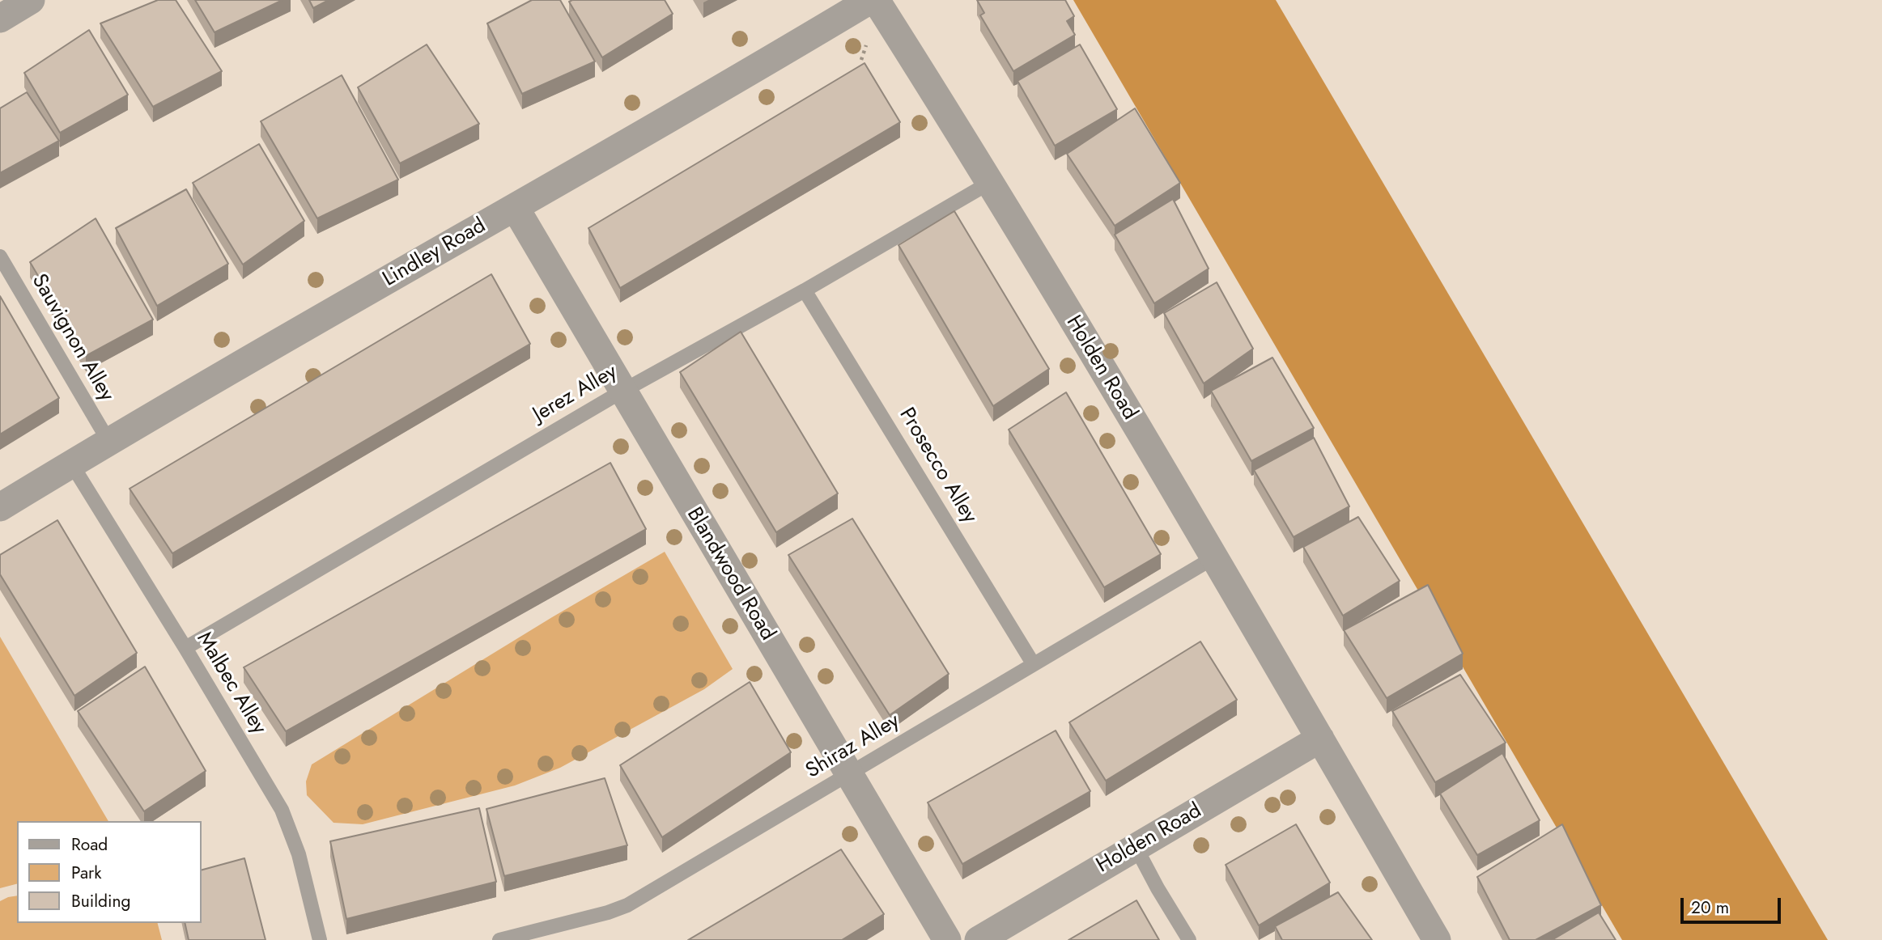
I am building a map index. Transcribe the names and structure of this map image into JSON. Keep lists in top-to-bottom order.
{
  "streets": {
    "street": ["Lindley Road", "Holden Road", "Blandwood Road"],
    "lane": [
      "Sauvignon Alley",
      "Jerez Alley",
      "Prosecco Alley",
      "Malbec Alley",
      "Shiraz Alley"
    ]
  },
  "crossings": [
    ["Lindley Road", "Sauvignon Alley"],
    ["Lindley Road", "Blandwood Road"],
    ["Lindley Road", "Malbec Alley"],
    ["Holden Road", "Jerez Alley"],
    ["Holden Road", "Shiraz Alley"],
    ["Jerez Alley", "Prosecco Alley"],
    ["Jerez Alley", "Blandwood Road"],
    ["Jerez Alley", "Malbec Alley"],
    ["Prosecco Alley", "Shiraz Alley"],
    ["Blandwood Road", "Shiraz Alley"]
  ],
  "legend": ["Road", "Park", "Building"],
  "scale_bar": "20 m"
}
